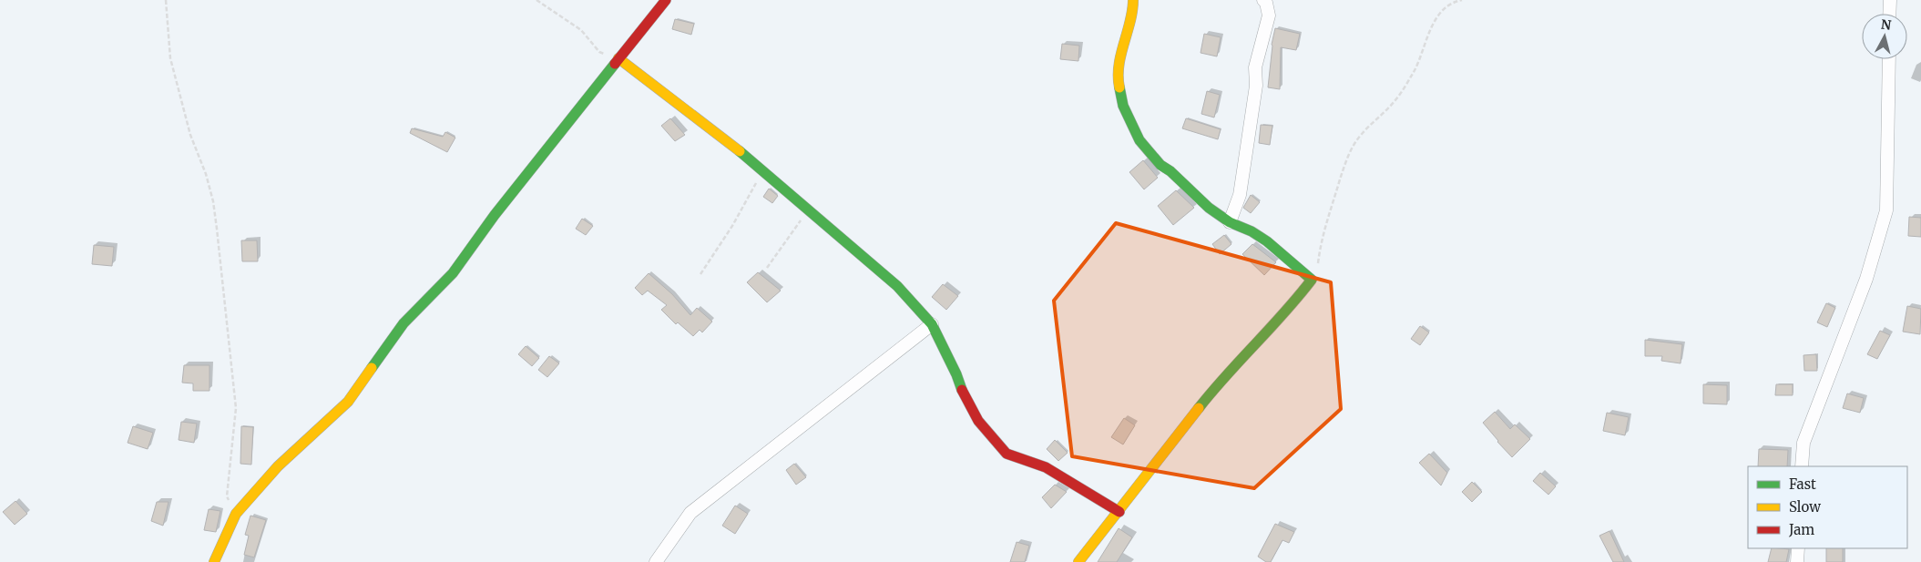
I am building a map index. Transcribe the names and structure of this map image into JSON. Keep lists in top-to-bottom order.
{
  "legend": ["Fast", "Slow", "Jam"],
  "north": "top"
}
